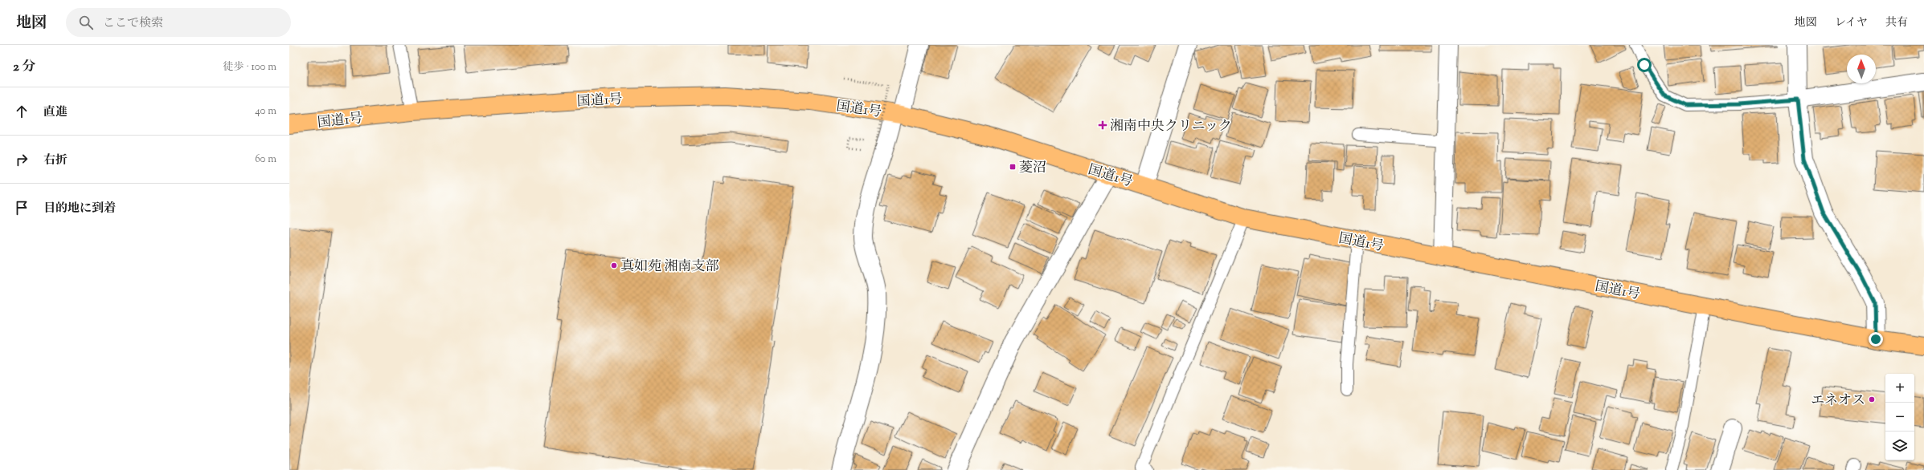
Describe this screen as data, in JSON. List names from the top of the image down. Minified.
{"streets":{"highway":["国道1号"]},"places":{"health":["湘南中央クリニック"],"transit":["菱沼"],"other":["真如苑 湘南支部","エネオス"]},"north":"top","page":{"header":"地図","search":"ここで検索","nav":["地図","レイヤ","共有"],"heading":["2 分","徒歩 · 100 m"],"list":[["直進","40 m"],["右折","60 m"],"目的地に到着"],"map_buttons":["+","−"]}}
